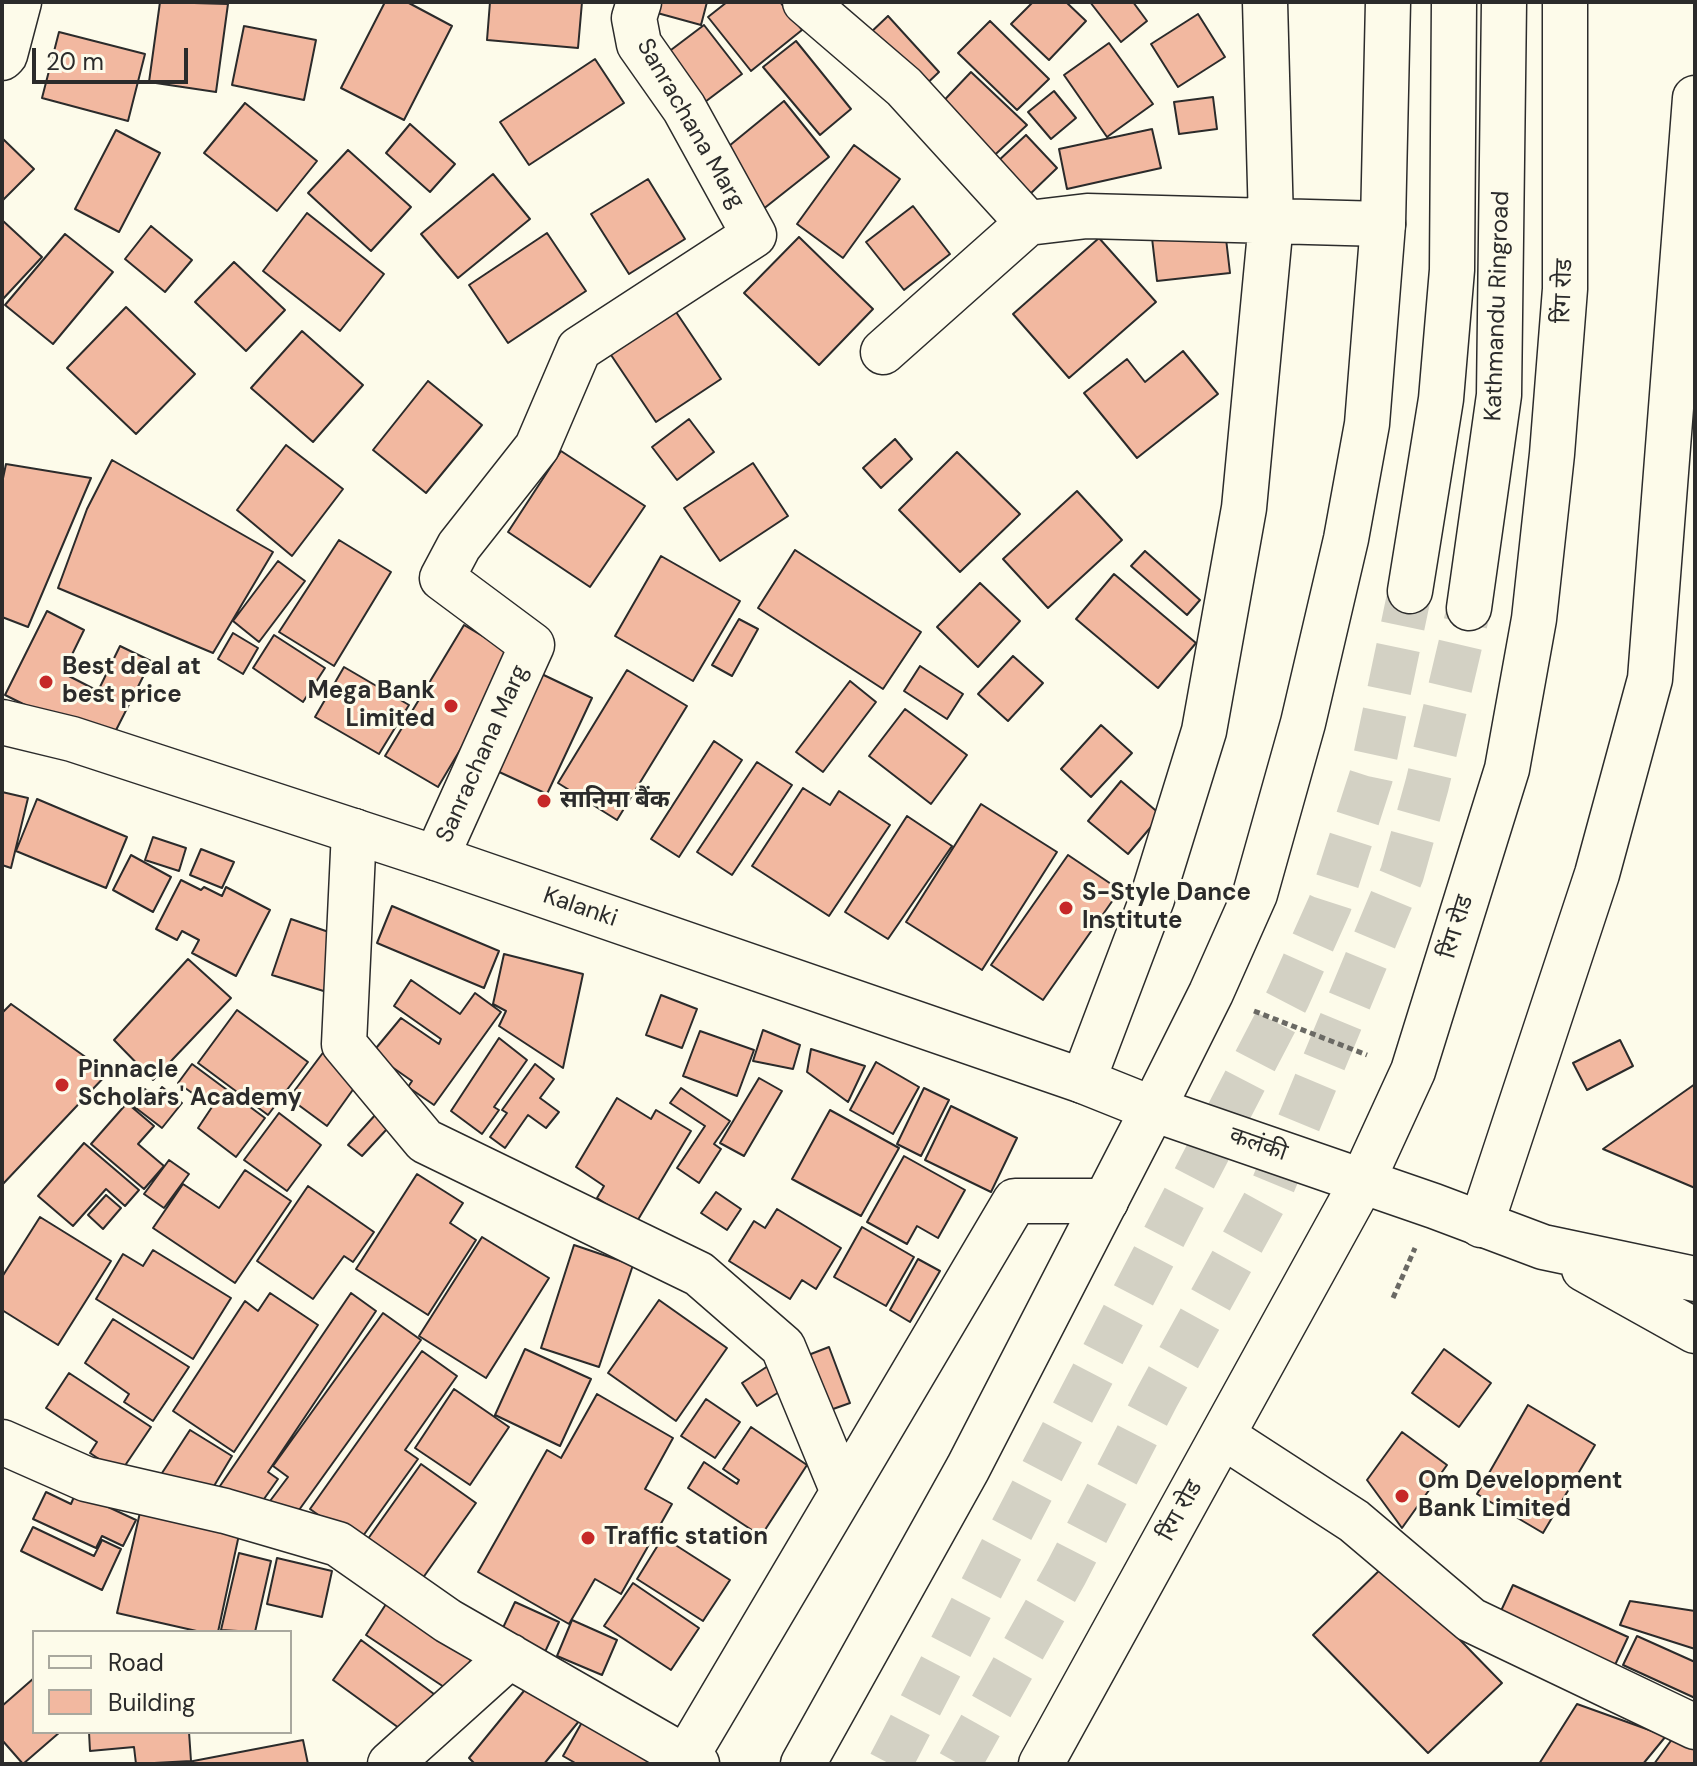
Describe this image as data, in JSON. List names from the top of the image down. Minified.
{"streets":{"main road":["Sanrachana Marg","रिंग रोड","Kathmandu Ringroad","Kalanki","कलंकी"]},"crossings":[["Sanrachana Marg","Kalanki"],["रिंग रोड","कलंकी"],["Kalanki","कलंकी"]],"places":["Best deal at best price","Mega Bank Limited","सानिमा बैंक","S-Style Dance Institute","Pinnacle Scholars' Academy","Om Development Bank Limited","Traffic station"],"legend":["Road","Building"],"scale_bar":"20 m"}
